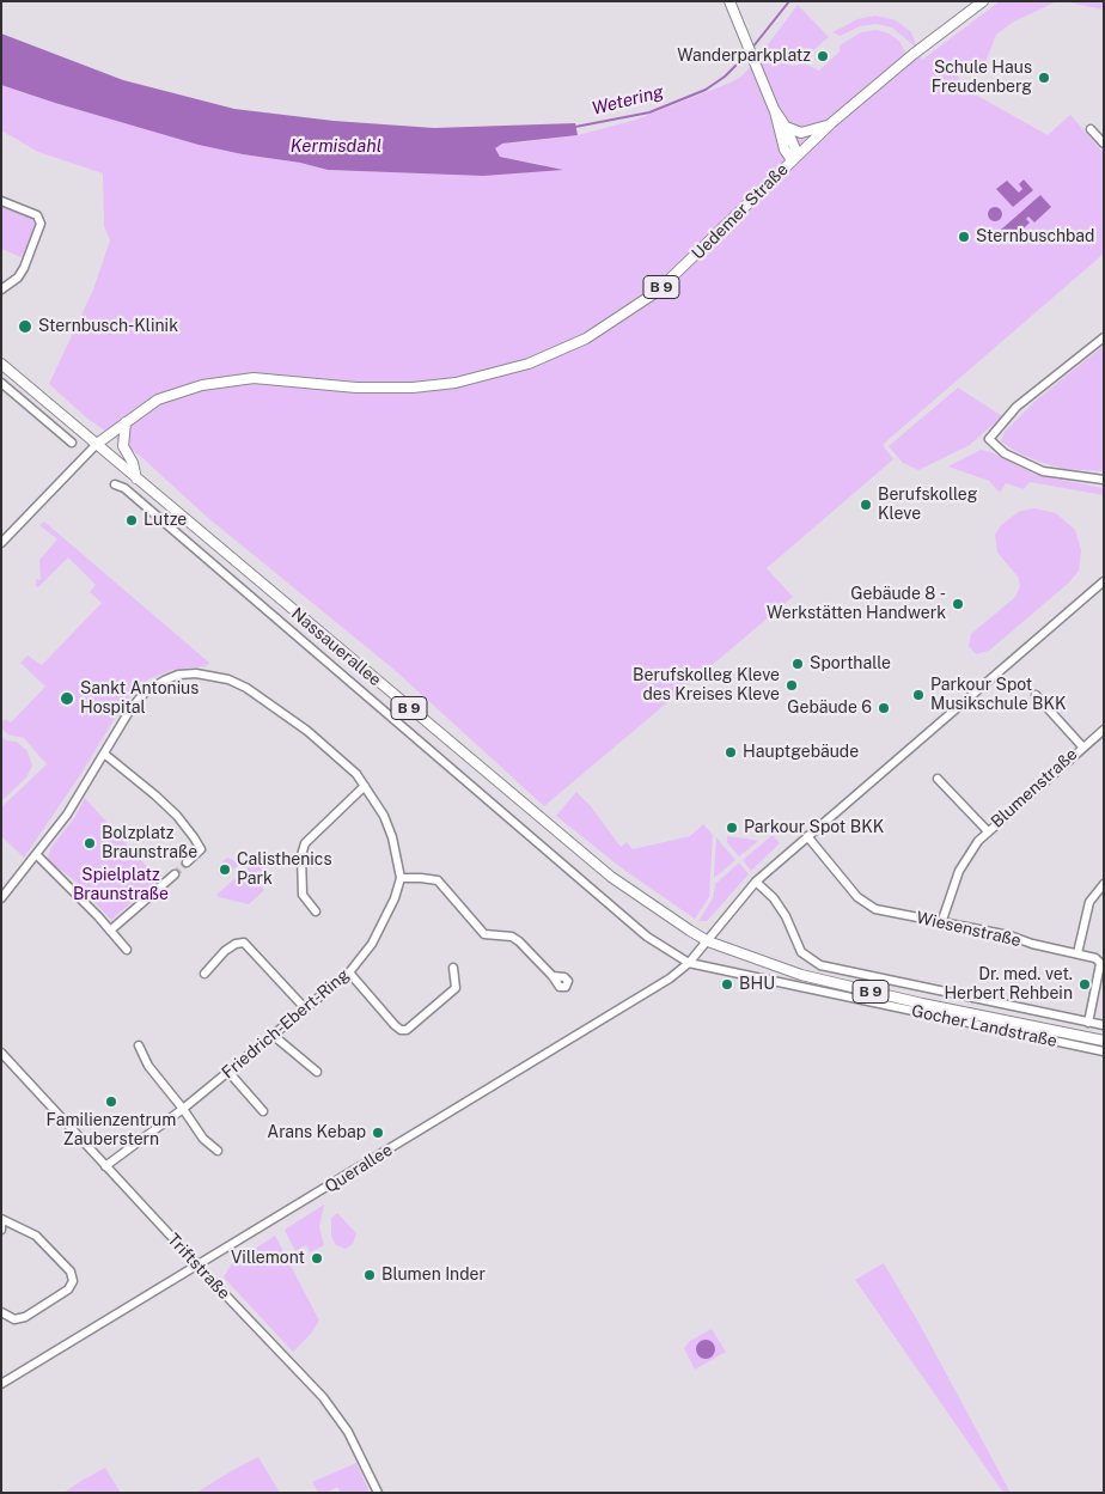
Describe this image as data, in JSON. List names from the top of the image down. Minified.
{"streets":{"main road":["Uedemer Straße","B 9","Nassauerallee","Gocher Landstraße"],"street":["Blumenstraße","Wiesenstraße","Friedrich-Ebert-Ring","Querallee","Triftstraße"]},"crossings":[["Uedemer Straße","Nassauerallee"],["Nassauerallee","Gocher Landstraße"],["Nassauerallee","Querallee"],["Blumenstraße","Wiesenstraße"],["Wiesenstraße","Gocher Landstraße"],["Wiesenstraße","Querallee"],["Friedrich-Ebert-Ring","Triftstraße"],["Gocher Landstraße","Querallee"],["Querallee","Triftstraße"]],"water":["Wetering","Kermisdahl"],"parks":["Spielplatz Braunstraße"],"places":["Wanderparkplatz","Schule Haus Freudenberg","Sternbuschbad","Sternbusch-Klinik","Berufskolleg Kleve","Lutze","Gebäude 8 - Werkstätten Handwerk","Sporthalle","Berufskolleg Kleve des Kreises Kleve","Parkour Spot Musikschule BKK","Sankt Antonius Hospital","Gebäude 6","Hauptgebäude","Parkour Spot BKK","Bolzplatz Braunstraße","Calisthenics Park","BHU","Dr. med. vet. Herbert Rehbein","Familienzentrum Zauberstern","Arans Kebap","Villemont","Blumen Inder"]}
